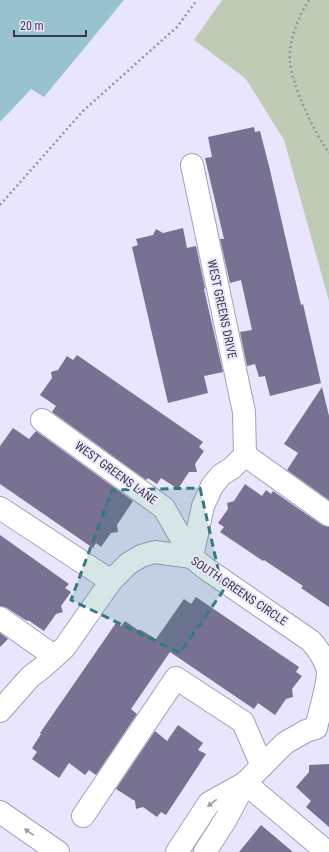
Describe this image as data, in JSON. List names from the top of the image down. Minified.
{"streets":{"street":["WEST GREENS DRIVE","WEST GREENS LANE","SOUTH GREENS CIRCLE"]},"crossings":[["WEST GREENS LANE","SOUTH GREENS CIRCLE"]],"scale_bar":"20 m"}
